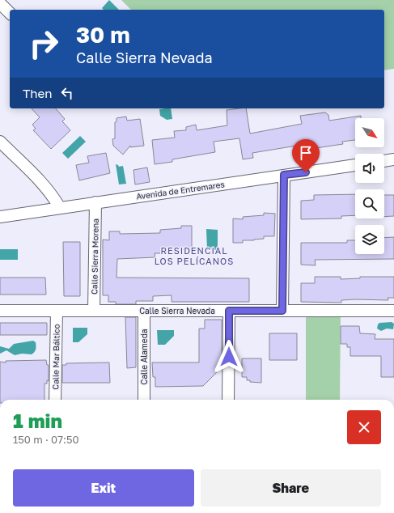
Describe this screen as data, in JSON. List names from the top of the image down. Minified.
{"streets":{"street":["Avenida de Entremares","Calle Sierra Morena","Calle Sierra Nevada","Calle Mar Báltico","Calle Alameda"]},"crossings":[["Avenida de Entremares","Calle Sierra Morena"],["Calle Sierra Morena","Calle Sierra Nevada"],["Calle Sierra Nevada","Calle Mar Báltico"],["Calle Sierra Nevada","Calle Alameda"]],"districts":["RESIDENCIAL LOS PELÍCANOS"],"north":"bottom right","page":{"turn":["30 m","Calle Sierra Nevada"],"then":"Then","heading":["1 min","150 m · 07:50"],"buttons":["Exit","Share"]}}
